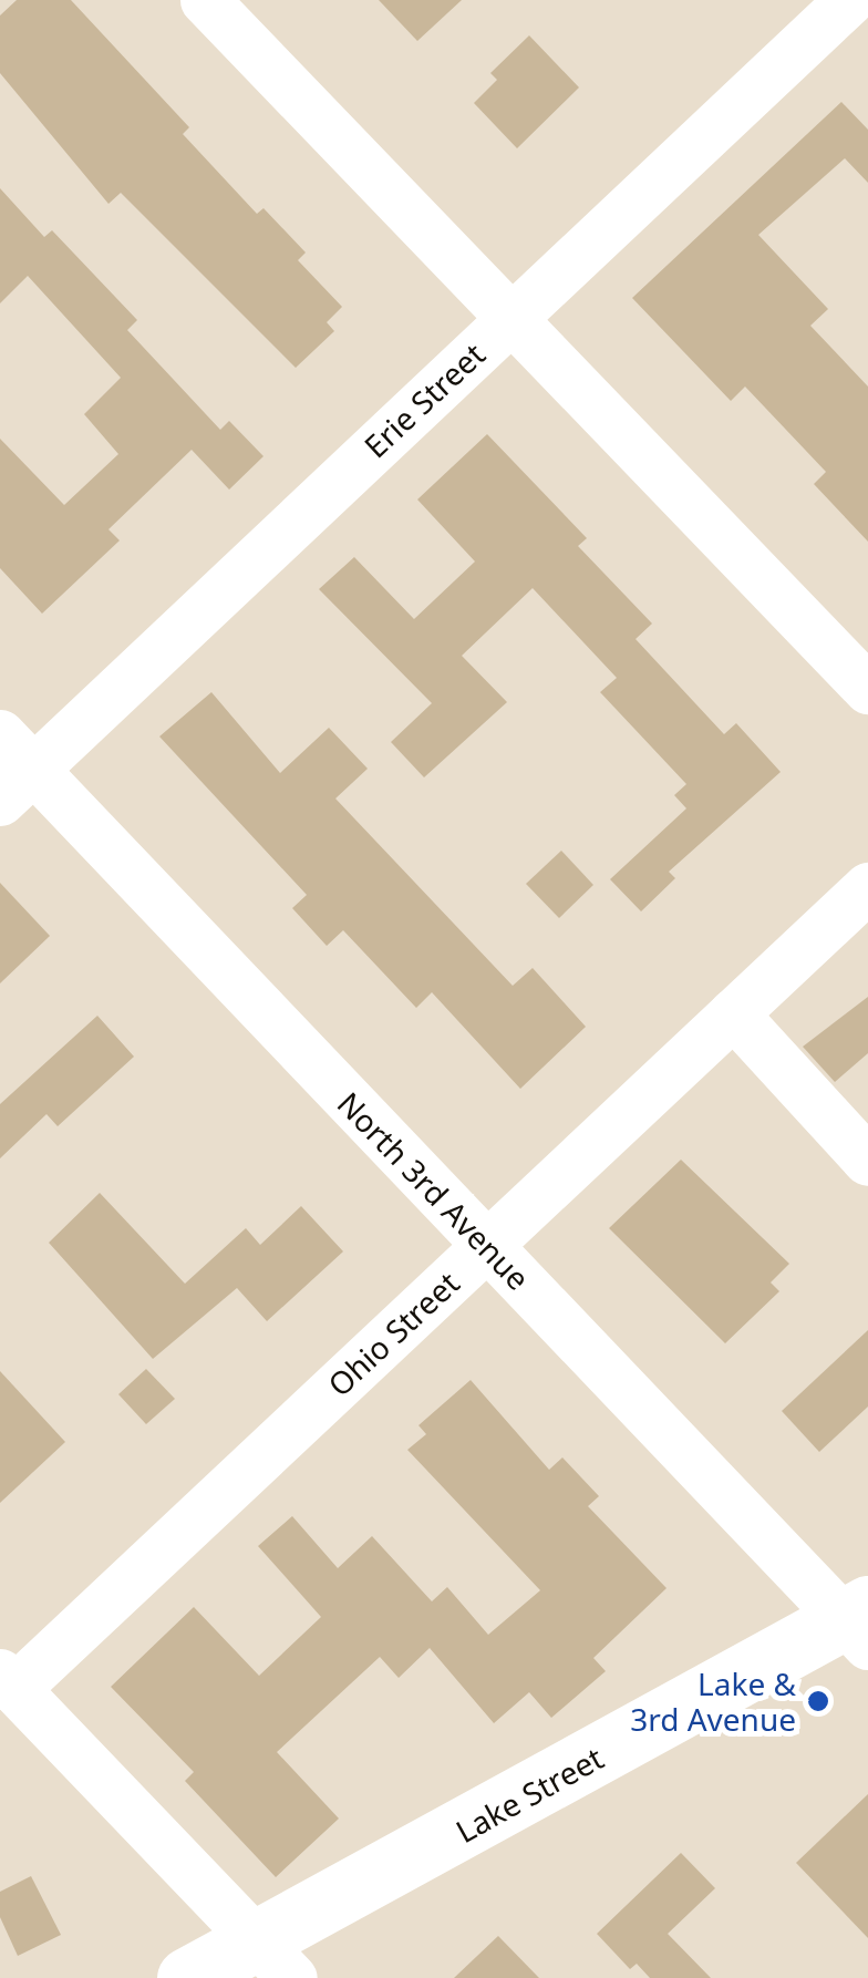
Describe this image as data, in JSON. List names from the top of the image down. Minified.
{"streets":{"main road":["Lake Street"],"street":["Erie Street","North 3rd Avenue","Ohio Street"]},"crossings":[["Erie Street","North 3rd Avenue"],["North 3rd Avenue","Ohio Street"],["North 3rd Avenue","Lake Street"]],"places":["Lake & 3rd Avenue"]}
